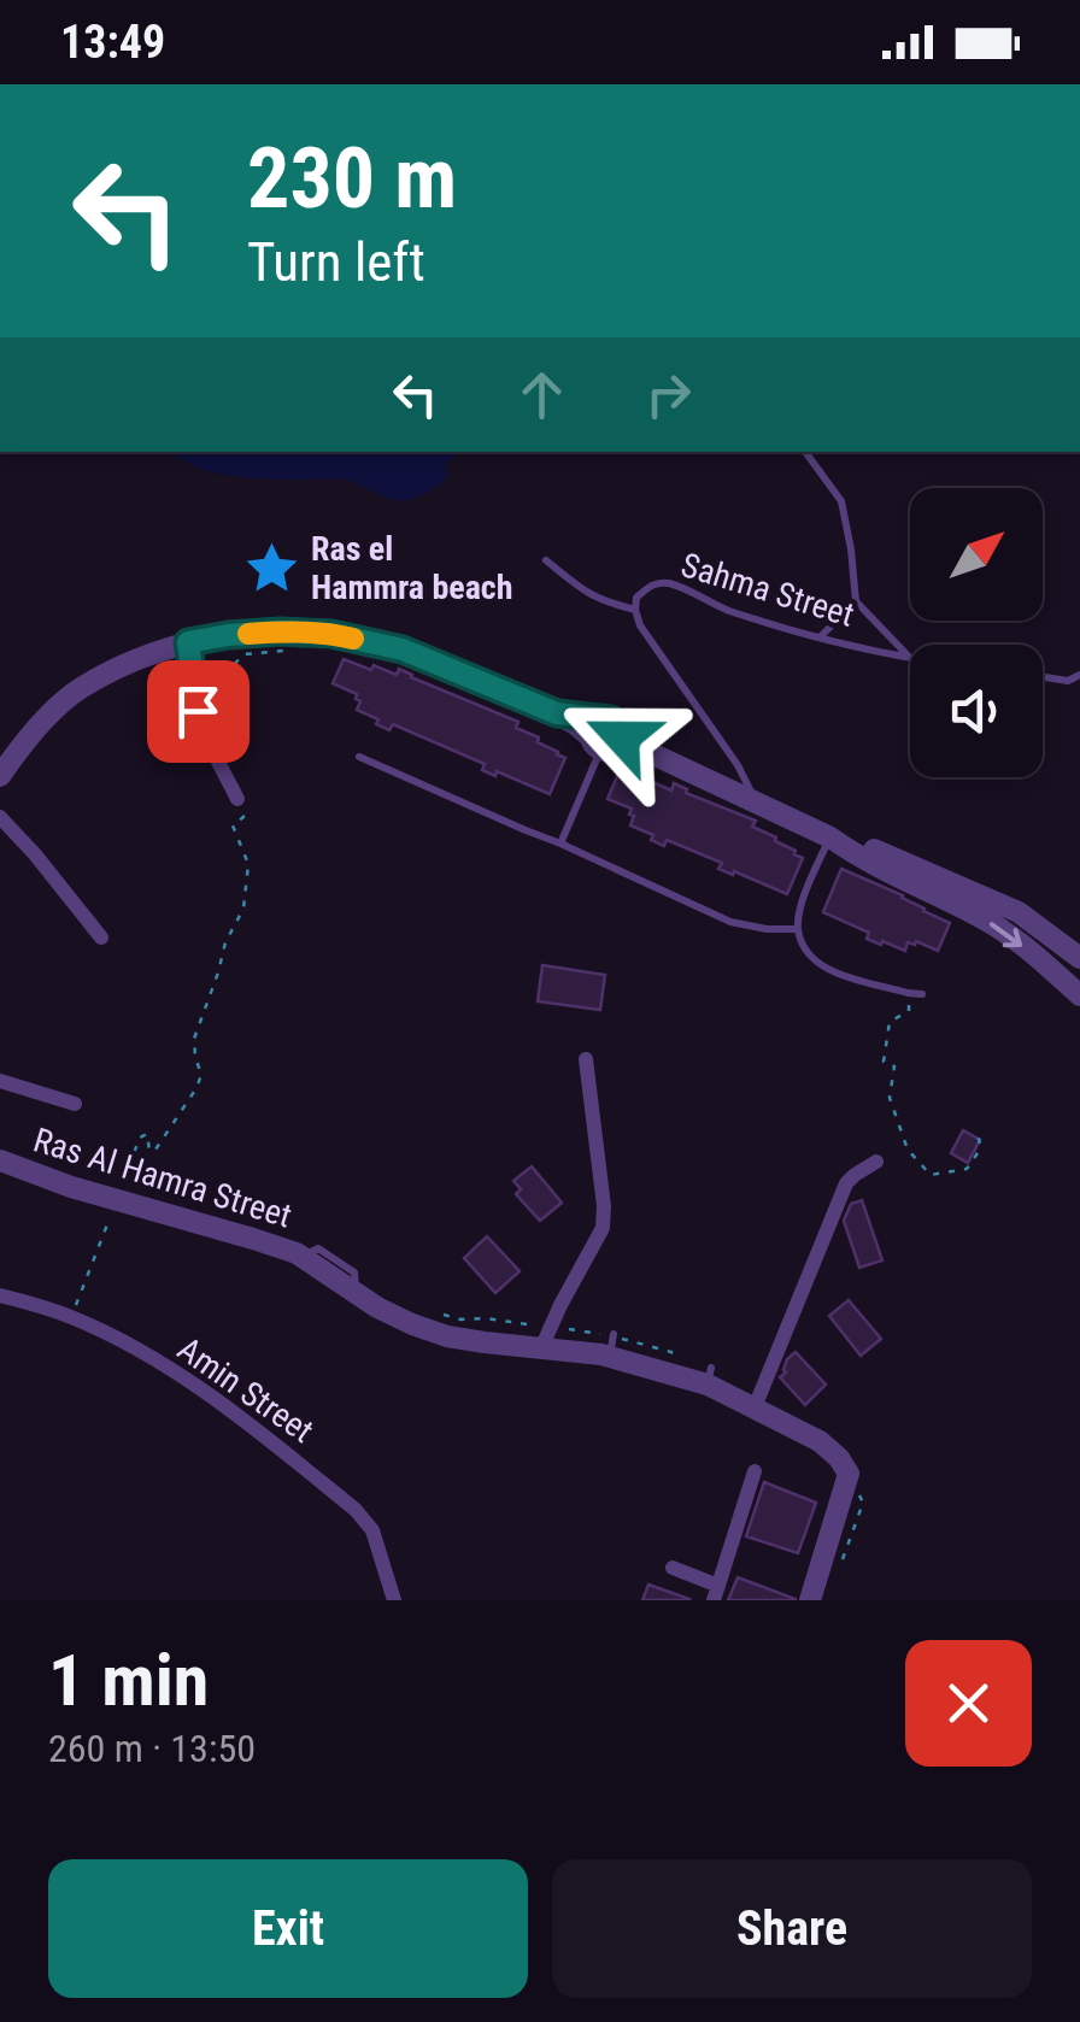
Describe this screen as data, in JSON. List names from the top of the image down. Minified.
{"streets":{"street":["Ras Al Hamra Street","Amin Street"],"lane":["Sahma Street"]},"places":{"place":["Ras el Hammra beach"]},"north":"top right","page":{"status":"13:49","turn":["230 m","Turn left"],"heading":["1 min","260 m · 13:50"],"buttons":["Exit","Share"]}}
